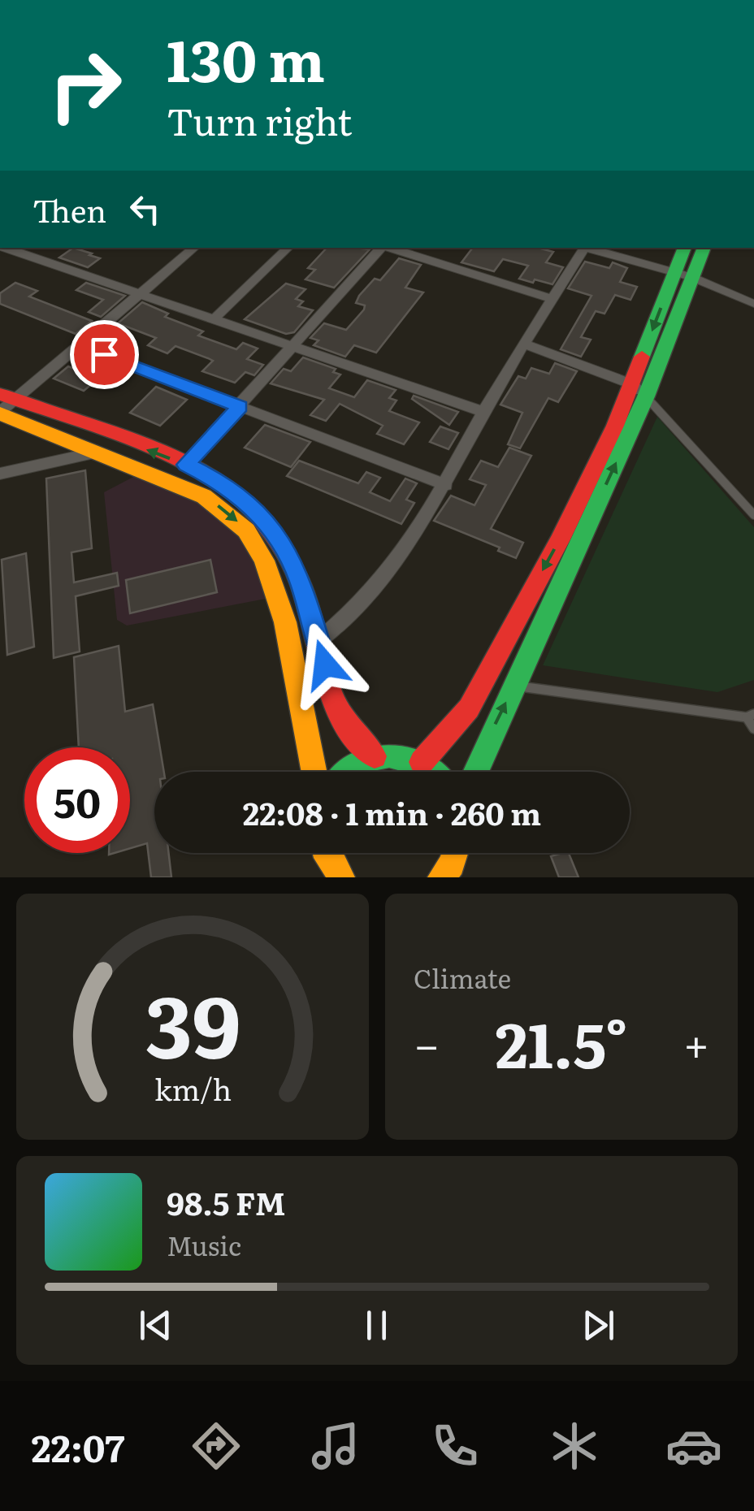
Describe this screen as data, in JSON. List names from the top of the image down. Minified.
{"page":{"turn":["130 m","Turn right"],"then":"Then","limit":"50","trip":"22:08 · 1 min · 260 m","tile":"Climate","heat":["−","21.5°","+"],"song":["98.5 FM","Music"],"tabs":"22:07","gauge":["39","km/h"]}}
